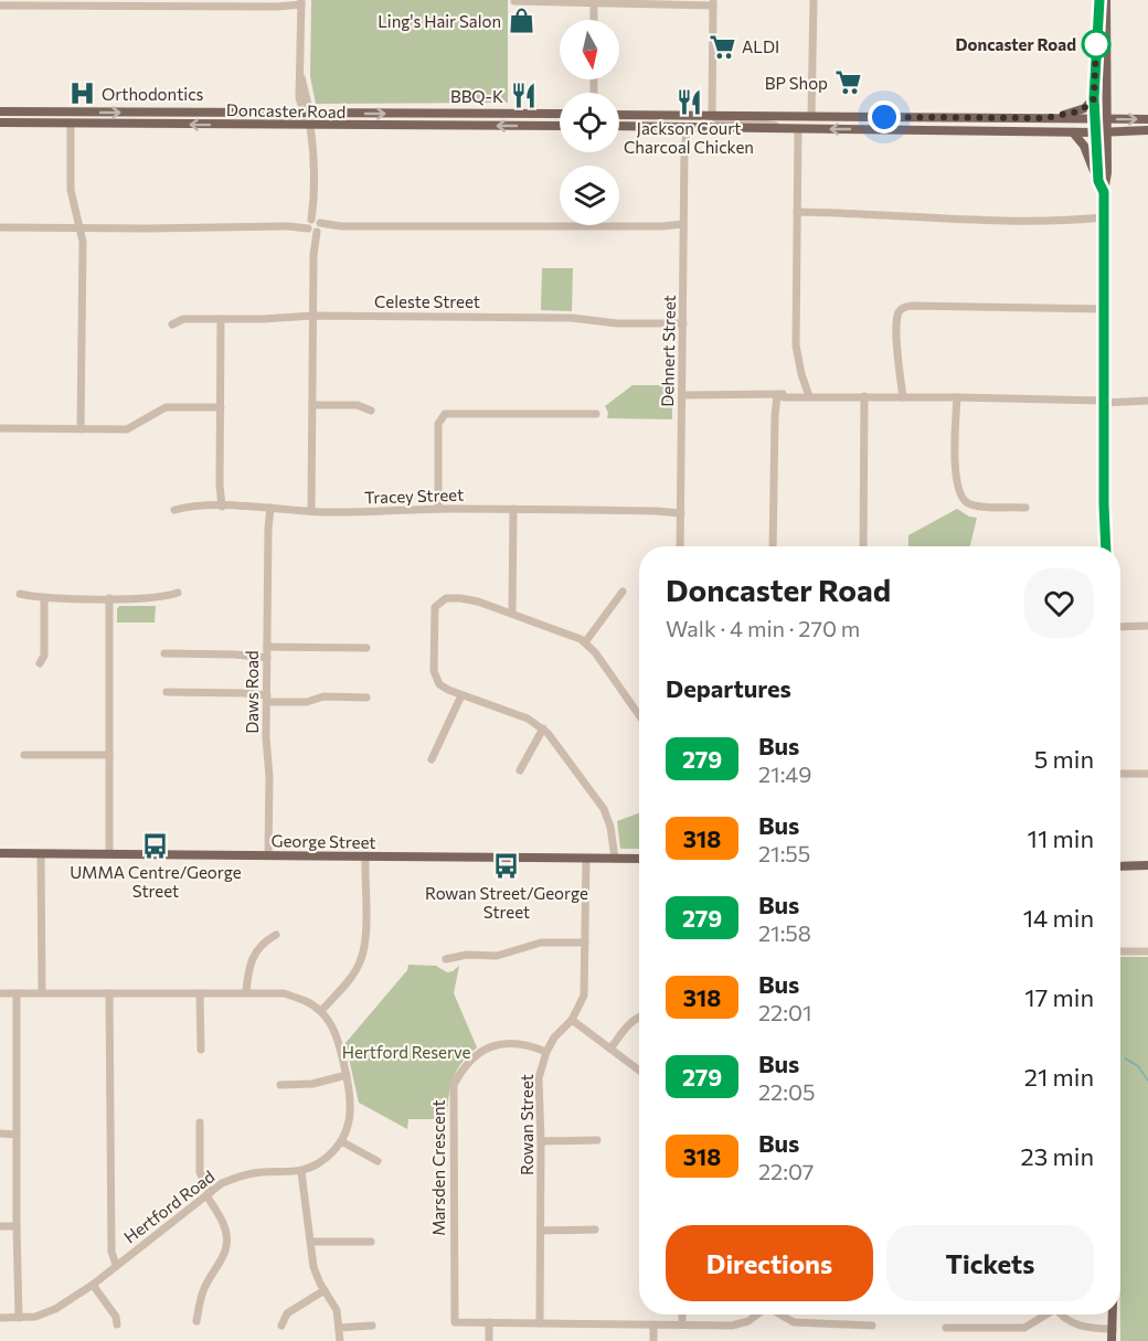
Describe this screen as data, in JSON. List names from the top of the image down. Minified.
{"streets":{"main road":["Doncaster Road","George Street"],"street":["Celeste Street","Dehnert Street","Tracey Street","Daws Road","Rowan Street","Marsden Crescent","Hertford Road"]},"crossings":[["Celeste Street","Dehnert Street"],["Dehnert Street","Tracey Street"],["Tracey Street","Daws Road"],["Daws Road","George Street"],["George Street","Rowan Street"],["Rowan Street","Marsden Crescent"]],"parks":["Hertford Reserve"],"places":{"shop":["Ling's Hair Salon"],"other":["Doncaster Road"],"supermarket":["ALDI","BP Shop"],"hospital":["Orthodontics"],"restaurant":["BBQ-K","Jackson Court Charcoal Chicken"],"bus stop":["UMMA Centre/George Street","Rowan Street/George Street"]},"lines":["bus line 279"],"north":"bottom","page":{"heading":[["Doncaster Road","Walk · 4 min · 270 m"],"Departures"],"list":[{"mark":"279","name":"Bus","note":"21:49","value":"5 min"},{"mark":"318","name":"Bus","note":"21:55","value":"11 min"},{"mark":"279","name":"Bus","note":"21:58","value":"14 min"},{"mark":"318","name":"Bus","note":"22:01","value":"17 min"},{"mark":"279","name":"Bus","note":"22:05","value":"21 min"},{"mark":"318","name":"Bus","note":"22:07","value":"23 min"}],"buttons":["Directions","Tickets"]}}
